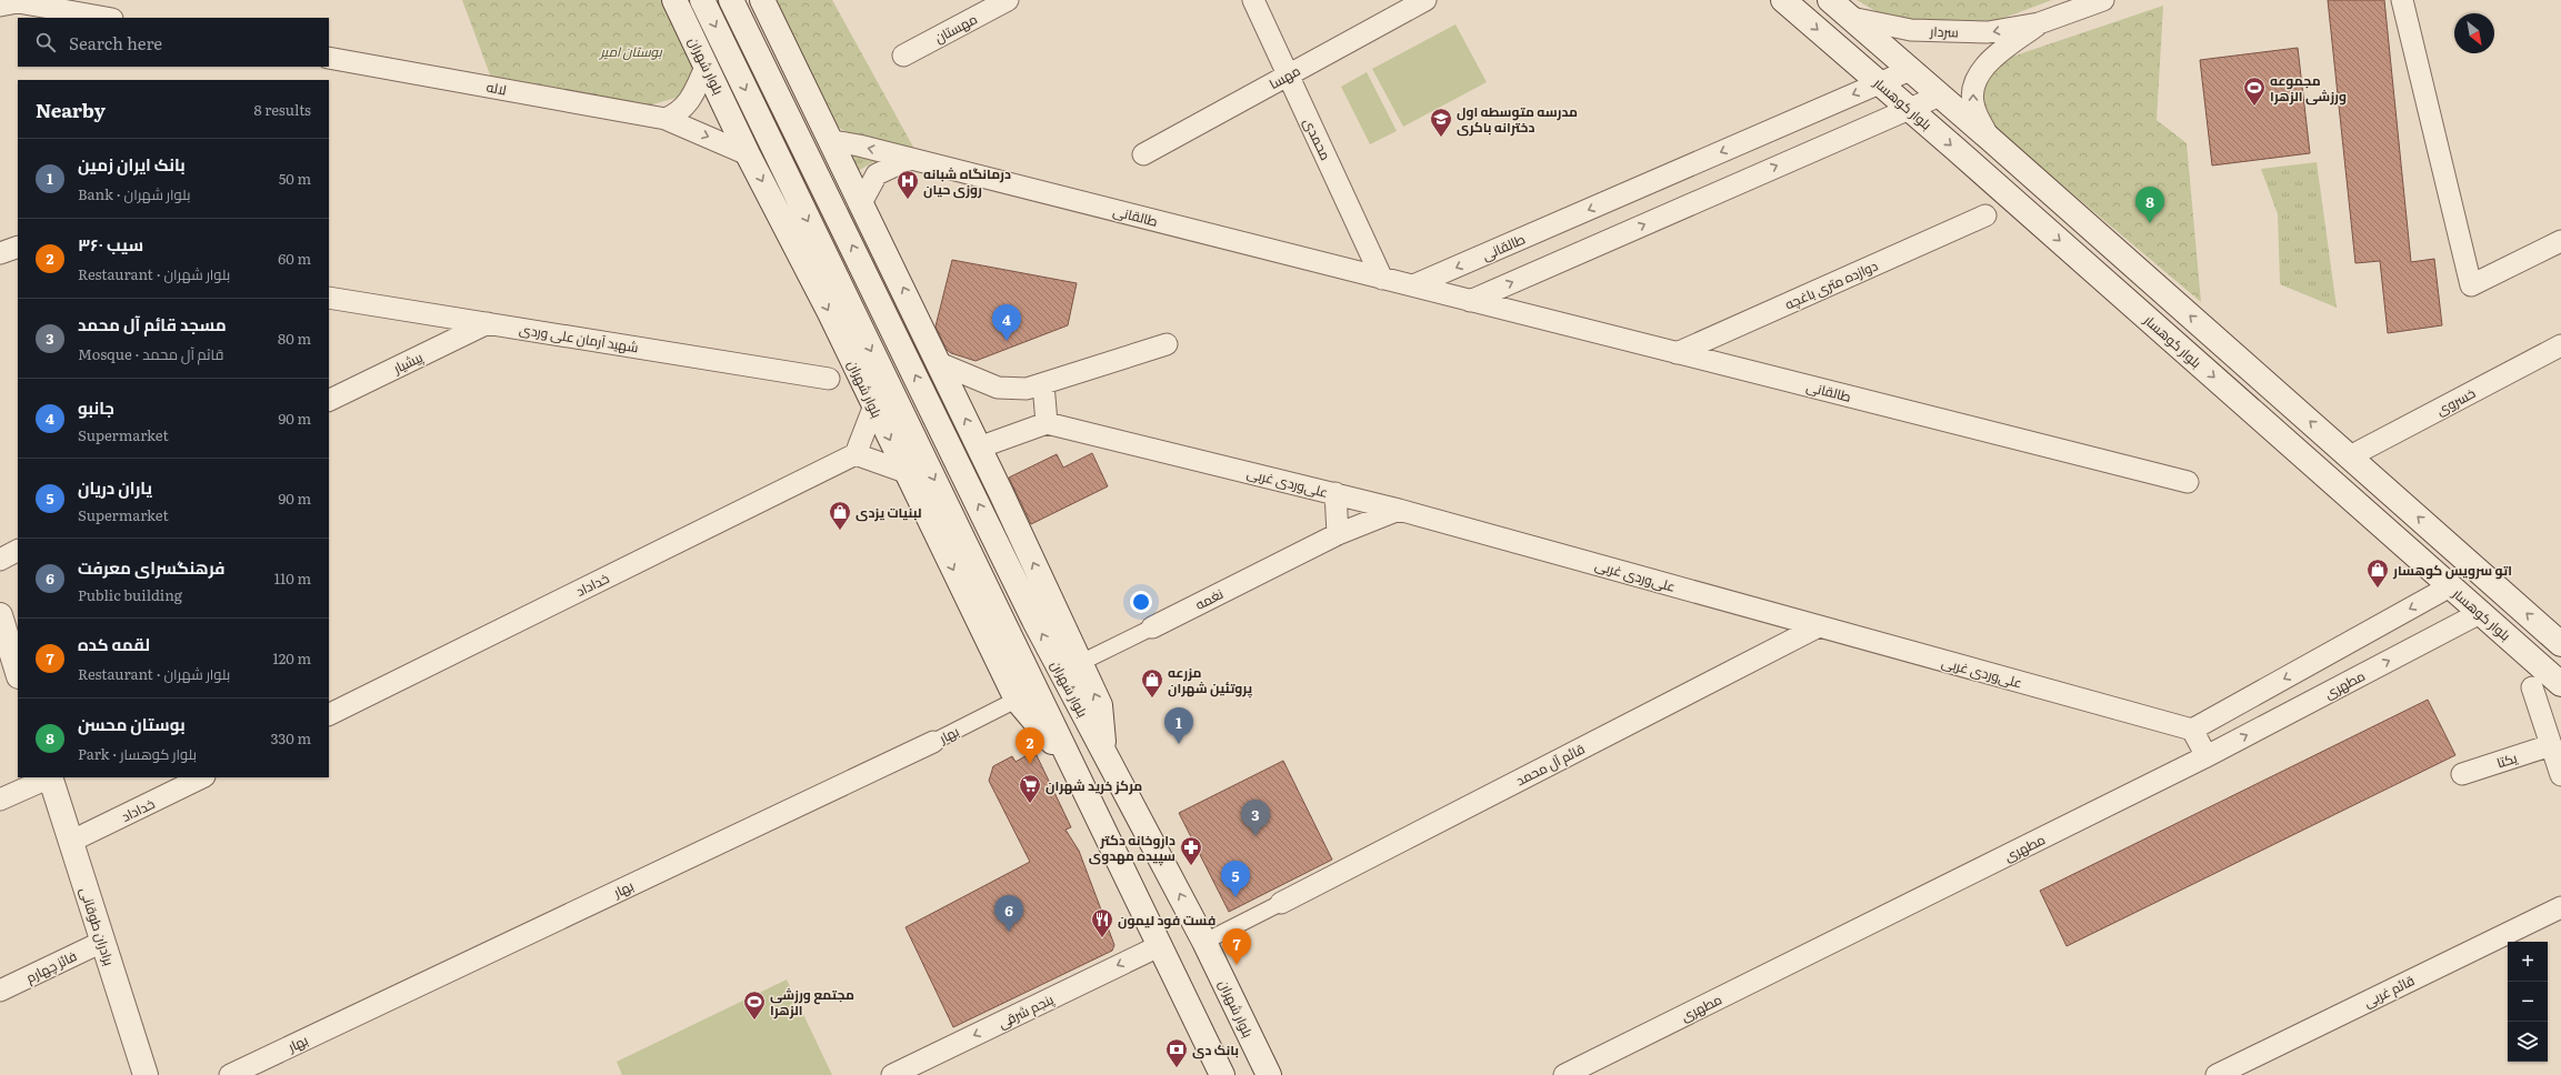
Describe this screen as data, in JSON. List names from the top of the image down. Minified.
{"streets":{"main road":["بلوار شهران","بلوار کوهسار","برادران طوقانی"],"street":["مهستان","سردار","مهسا","لاله","محمدی","طالقانی","دوازده متری باغچه","شهید آرمان علی وردی","پیشیار","خسروی","علی‌وردی غربی","خداداد","نغمه","مطهری","بهار","یکتا","قائم آل محمد","فائز چهارم","قائم غربی","پنجم شرقی"]},"crossings":[["بلوار شهران","لاله"],["بلوار شهران","طالقانی"],["بلوار شهران","نغمه"],["بلوار شهران","بهار"],["بلوار شهران","پنجم شرقی"],["مهسا","محمدی"],["بلوار کوهسار","طالقانی"],["بلوار کوهسار","مطهری"],["محمدی","طالقانی"],["طالقانی","دوازده متری باغچه"],["شهید آرمان علی وردی","پیشیار"],["علی‌وردی غربی","نغمه"],["علی‌وردی غربی","قائم آل محمد"],["خداداد","برادران طوقانی"],["برادران طوقانی","فائز چهارم"]],"one_way":["پنجم شرقی"],"parks":["بوستان امیر"],"places":{"sports":["مجموعه ورزشی الزهرا","مجتمع ورزشی الزهرا"],"school or university":["مدرسه متوسطه اول دخترانه باکری"],"hospital":["درمانگاه شبانه روزی حیان"],"shop":["لبنیات یزدی","اتو سرویس کوهسار","مزرعه پروتئین شهران"],"supermarket":["مرکز خرید شهران"],"pharmacy":["داروخانه دکتر سپیده مهدوی"],"restaurant":["فست فود لیمون"],"bank":["بانک دی"]},"north":"bottom right","page":{"search":"Search here","heading":["Nearby","8 results"],"list":[{"mark":"1","name":"بانک ایران زمین","note":"Bank · بلوار شهران","value":"50 m"},{"mark":"2","name":"سیب ۳۶۰","note":"Restaurant · بلوار شهران","value":"60 m"},{"mark":"3","name":"مسجد قائم آل محمد","note":"Mosque · قائم آل محمد","value":"80 m"},{"mark":"4","name":"جانبو","note":"Supermarket","value":"90 m"},{"mark":"5","name":"یاران دریان","note":"Supermarket","value":"90 m"},{"mark":"6","name":"فرهنگسرای معرفت","note":"Public building","value":"110 m"},{"mark":"7","name":"لقمه کده","note":"Restaurant · بلوار شهران","value":"120 m"},{"mark":"8","name":"بوستان محسن","note":"Park · بلوار کوهسار","value":"330 m"}],"pins":["8","4","1","2","3","5","6","7"],"map_buttons":["+","−"]}}
